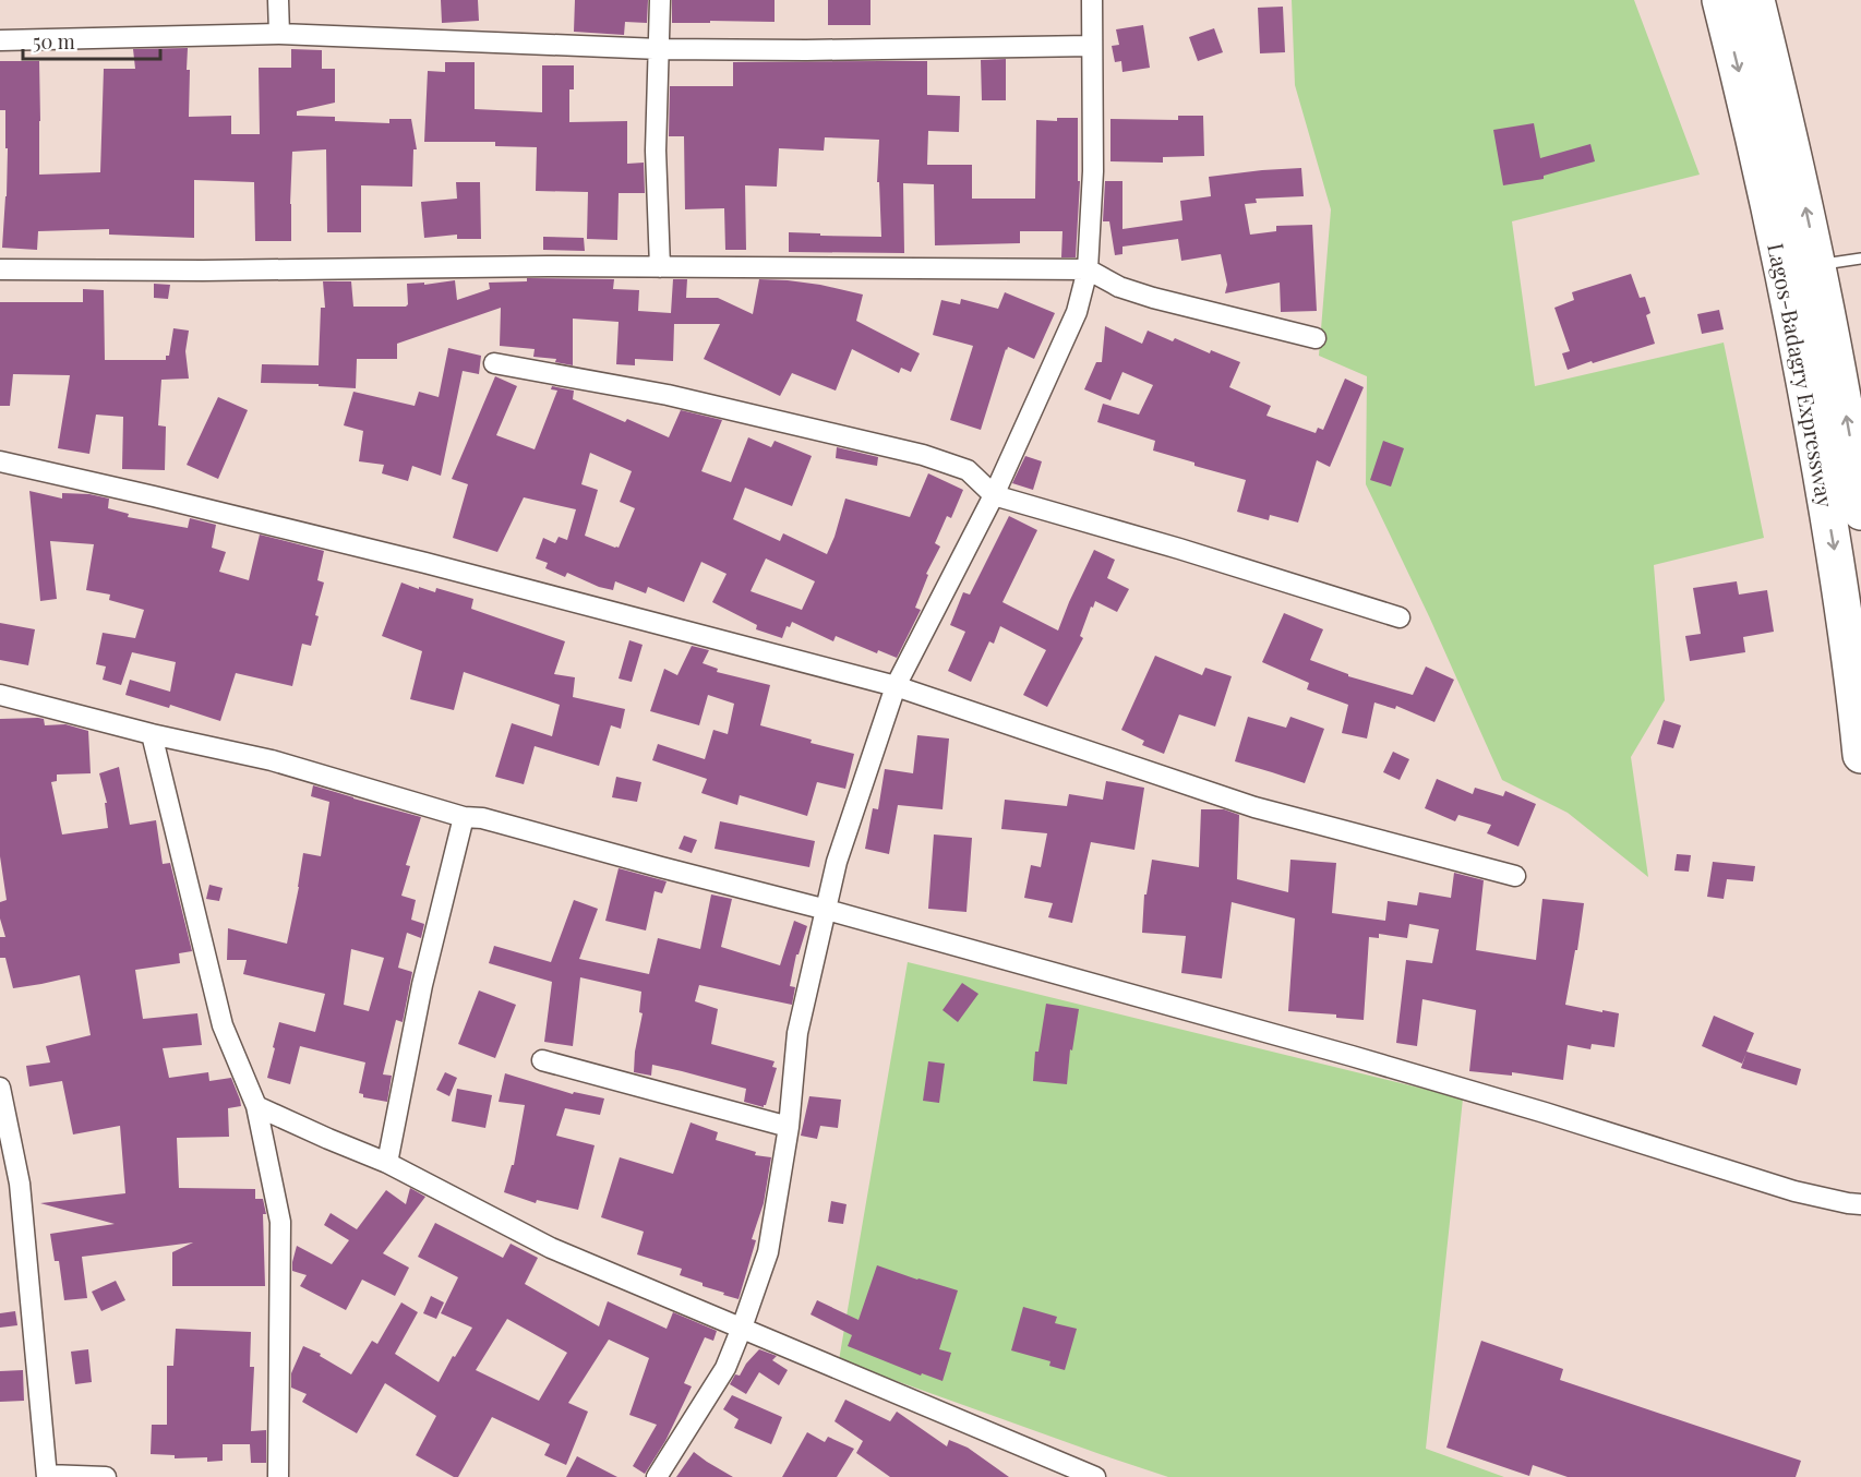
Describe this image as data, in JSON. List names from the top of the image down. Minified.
{"streets":{"highway":["Lagos-Badagry Expressway"]},"scale_bar":"50 m"}
